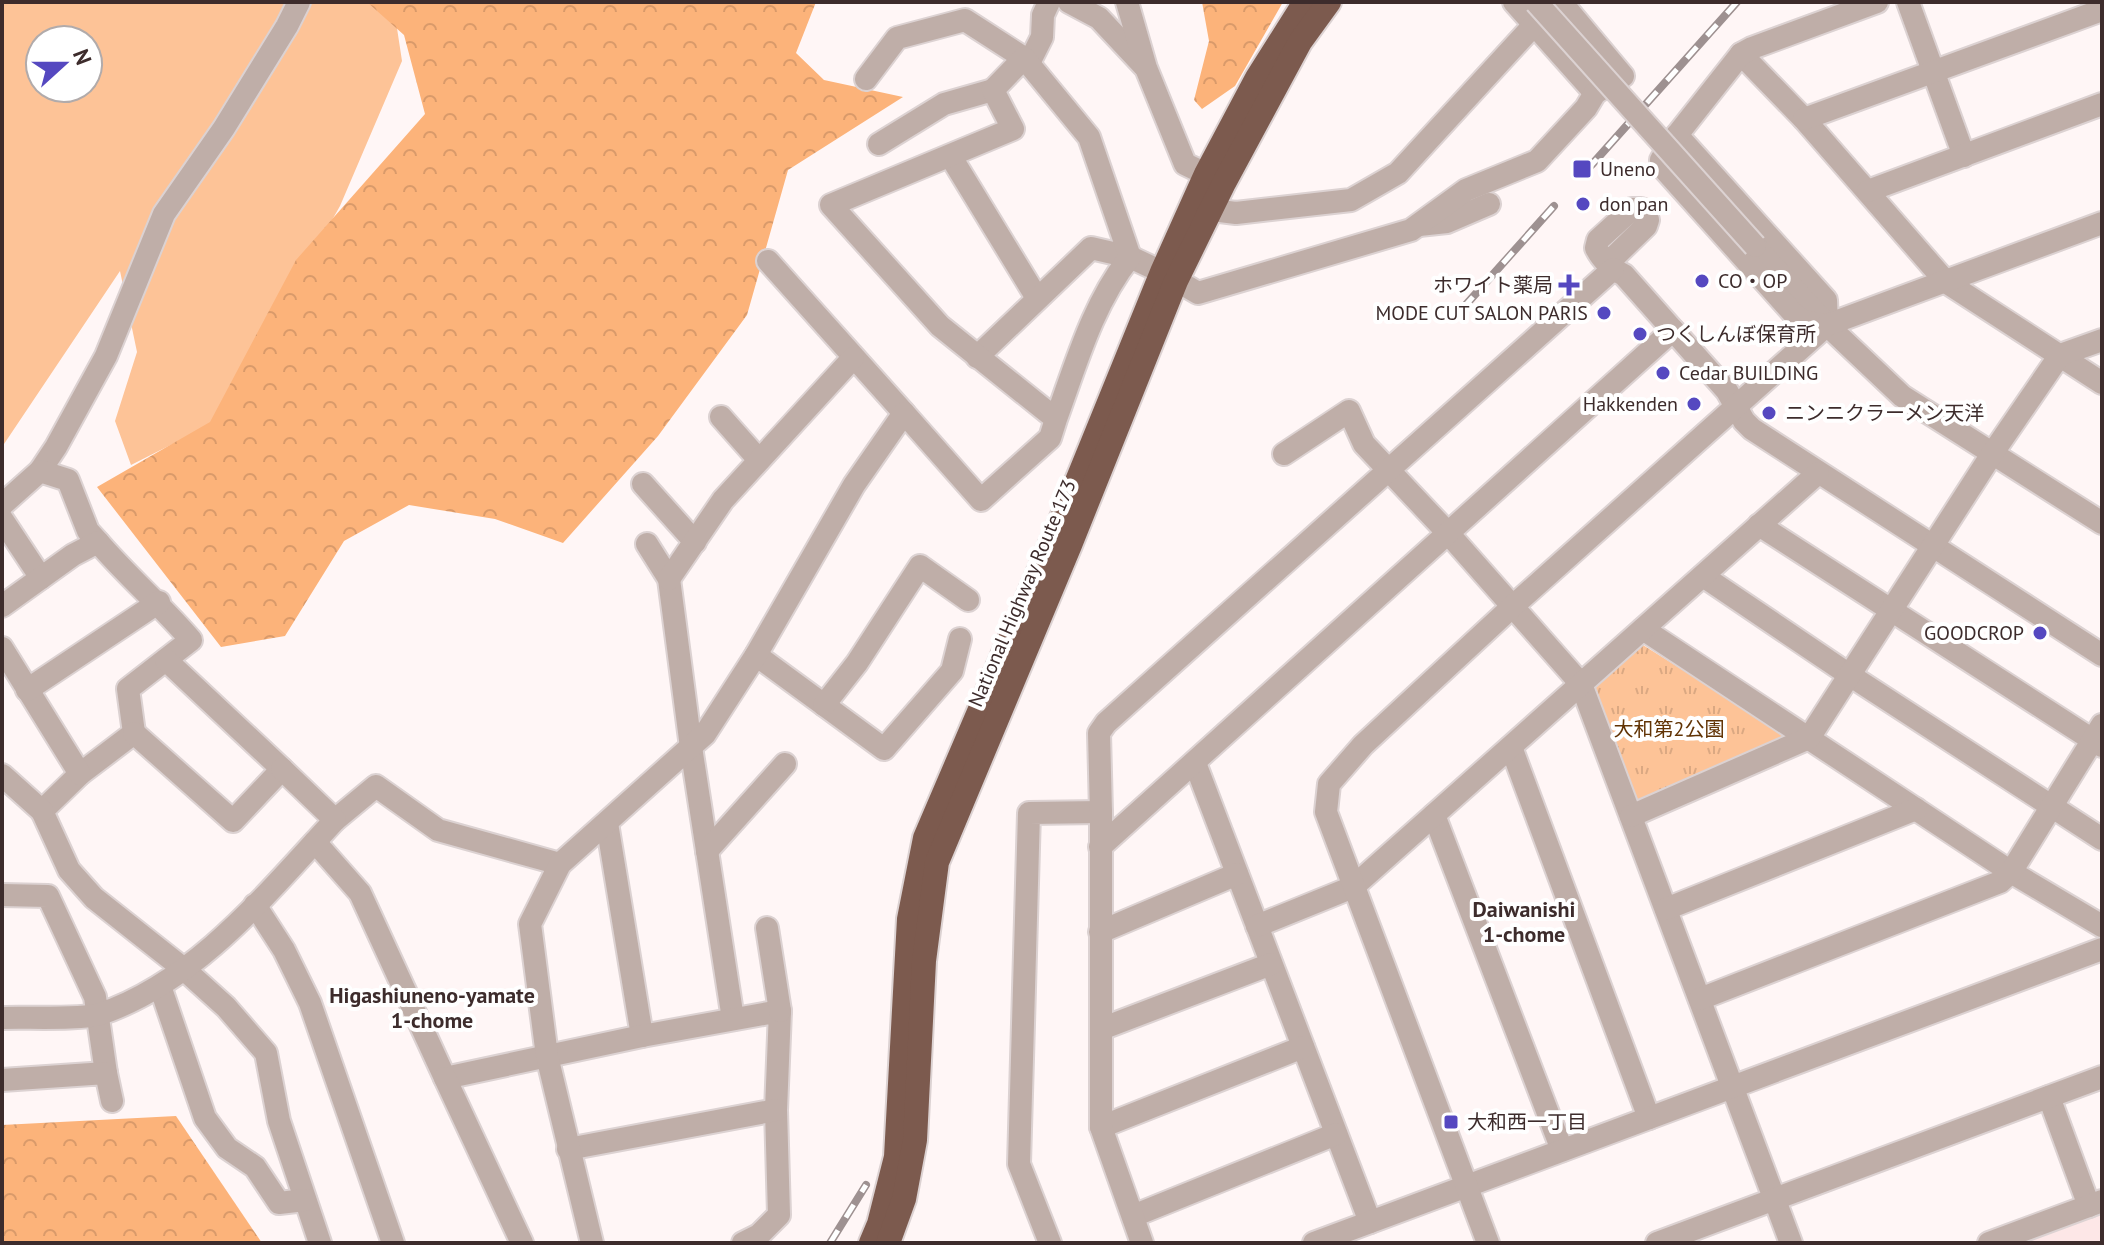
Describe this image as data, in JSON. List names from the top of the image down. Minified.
{"streets":{"highway":["National Highway Route 173"]},"districts":["Daiwanishi 1-chome","Higashiuneno-yamate 1-chome"],"parks":["大和第2公園"],"places":{"transit":["Uneno","大和西一丁目"],"other":["don pan","CO・OP","MODE CUT SALON PARIS","つくしんぼ保育所","Cedar BUILDING","Hakkenden","ニンニクラーメン天洋","GOODCROP"],"health":["ホワイト薬局"]},"north":"right"}
